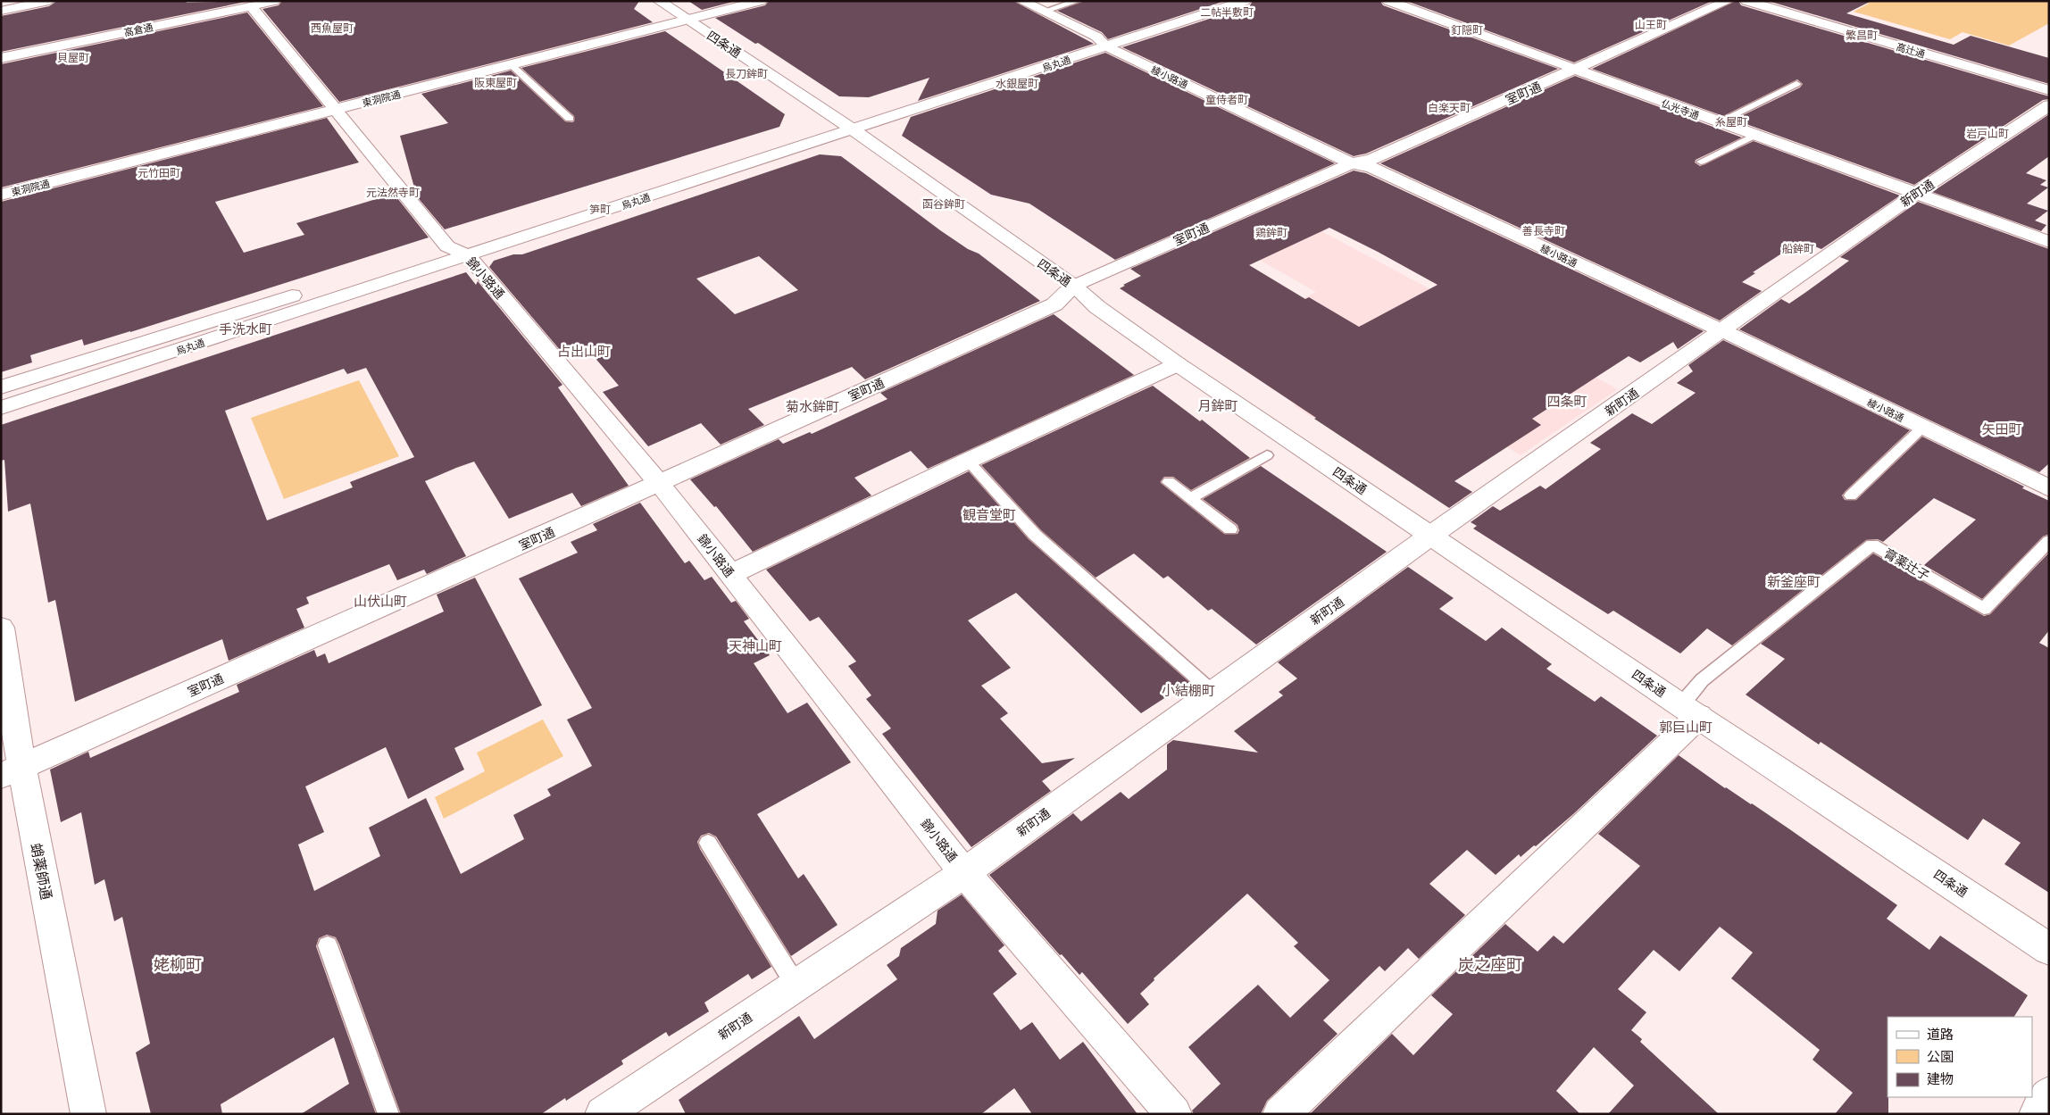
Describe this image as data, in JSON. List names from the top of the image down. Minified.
{"streets":{"main road":["高倉通","四条通","高辻通","烏丸通","綾小路通","室町通","東洞院通","仏光寺通","新町通","錦小路通","蛸薬師通"],"lane":["膏薬辻子"]},"crossings":[["高倉通","錦小路通"],["四条通","烏丸通"],["四条通","室町通"],["四条通","東洞院通"],["四条通","新町通"],["四条通","膏薬辻子"],["烏丸通","綾小路通"],["烏丸通","錦小路通"],["綾小路通","室町通"],["綾小路通","新町通"],["室町通","仏光寺通"],["室町通","錦小路通"],["室町通","蛸薬師通"],["東洞院通","錦小路通"],["仏光寺通","新町通"],["新町通","錦小路通"]],"districts":["二帖半敷町","山王町","西魚屋町","釘隠町","繁昌町","貝屋町","長刀鉾町","阪東屋町","水銀屋町","童侍者町","白楽天町","糸屋町","岩戸山町","元竹田町","元法然寺町","函谷鉾町","笋町","善長寺町","鶏鉾町","船鉾町","手洗水町","占出山町","四条町","月鉾町","菊水鉾町","矢田町","観音堂町","新釜座町","山伏山町","天神山町","小結棚町","郭巨山町","姥柳町","炭之座町"],"legend":["道路","公園","建物"]}
